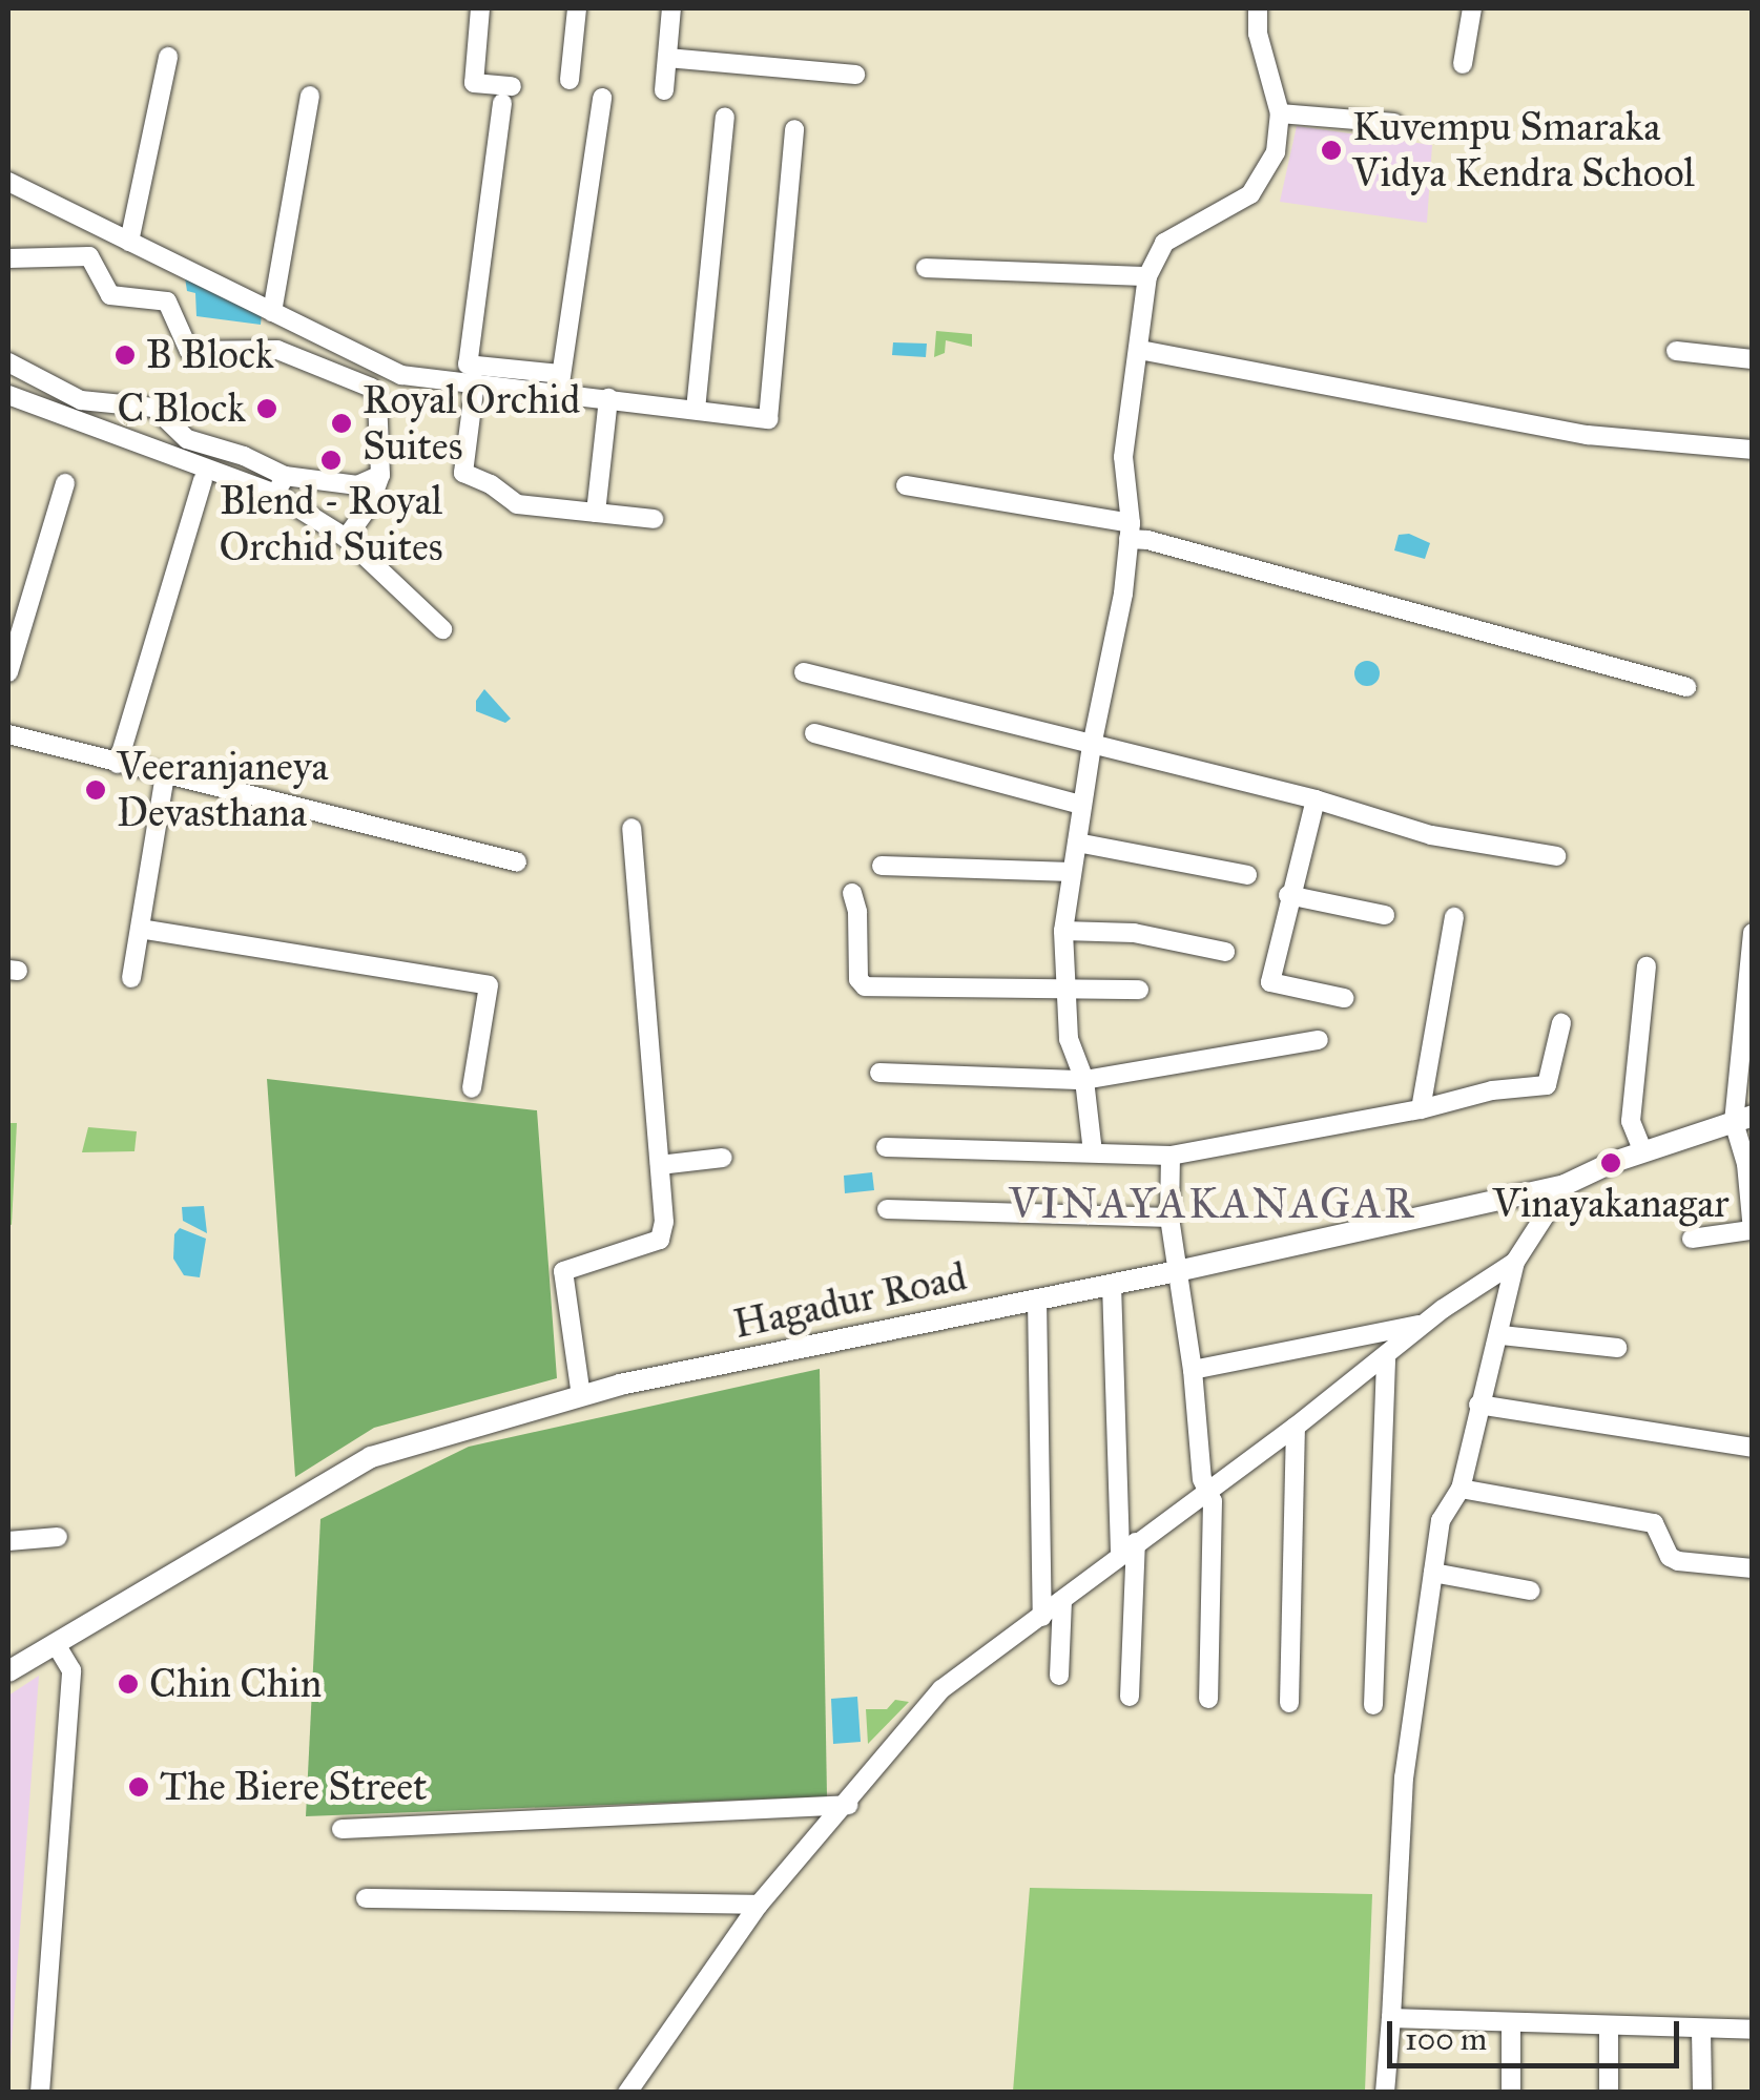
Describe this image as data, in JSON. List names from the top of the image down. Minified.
{"streets":{"street":["Hagadur Road"]},"districts":["VINAYAKANAGAR"],"places":["Kuvempu Smaraka Vidya Kendra School","B Block","C Block","Royal Orchid Suites","Blend - Royal Orchid Suites","Veeranjaneya Devasthana","Vinayakanagar","Chin Chin","The Biere Street"],"scale_bar":"100 m"}
